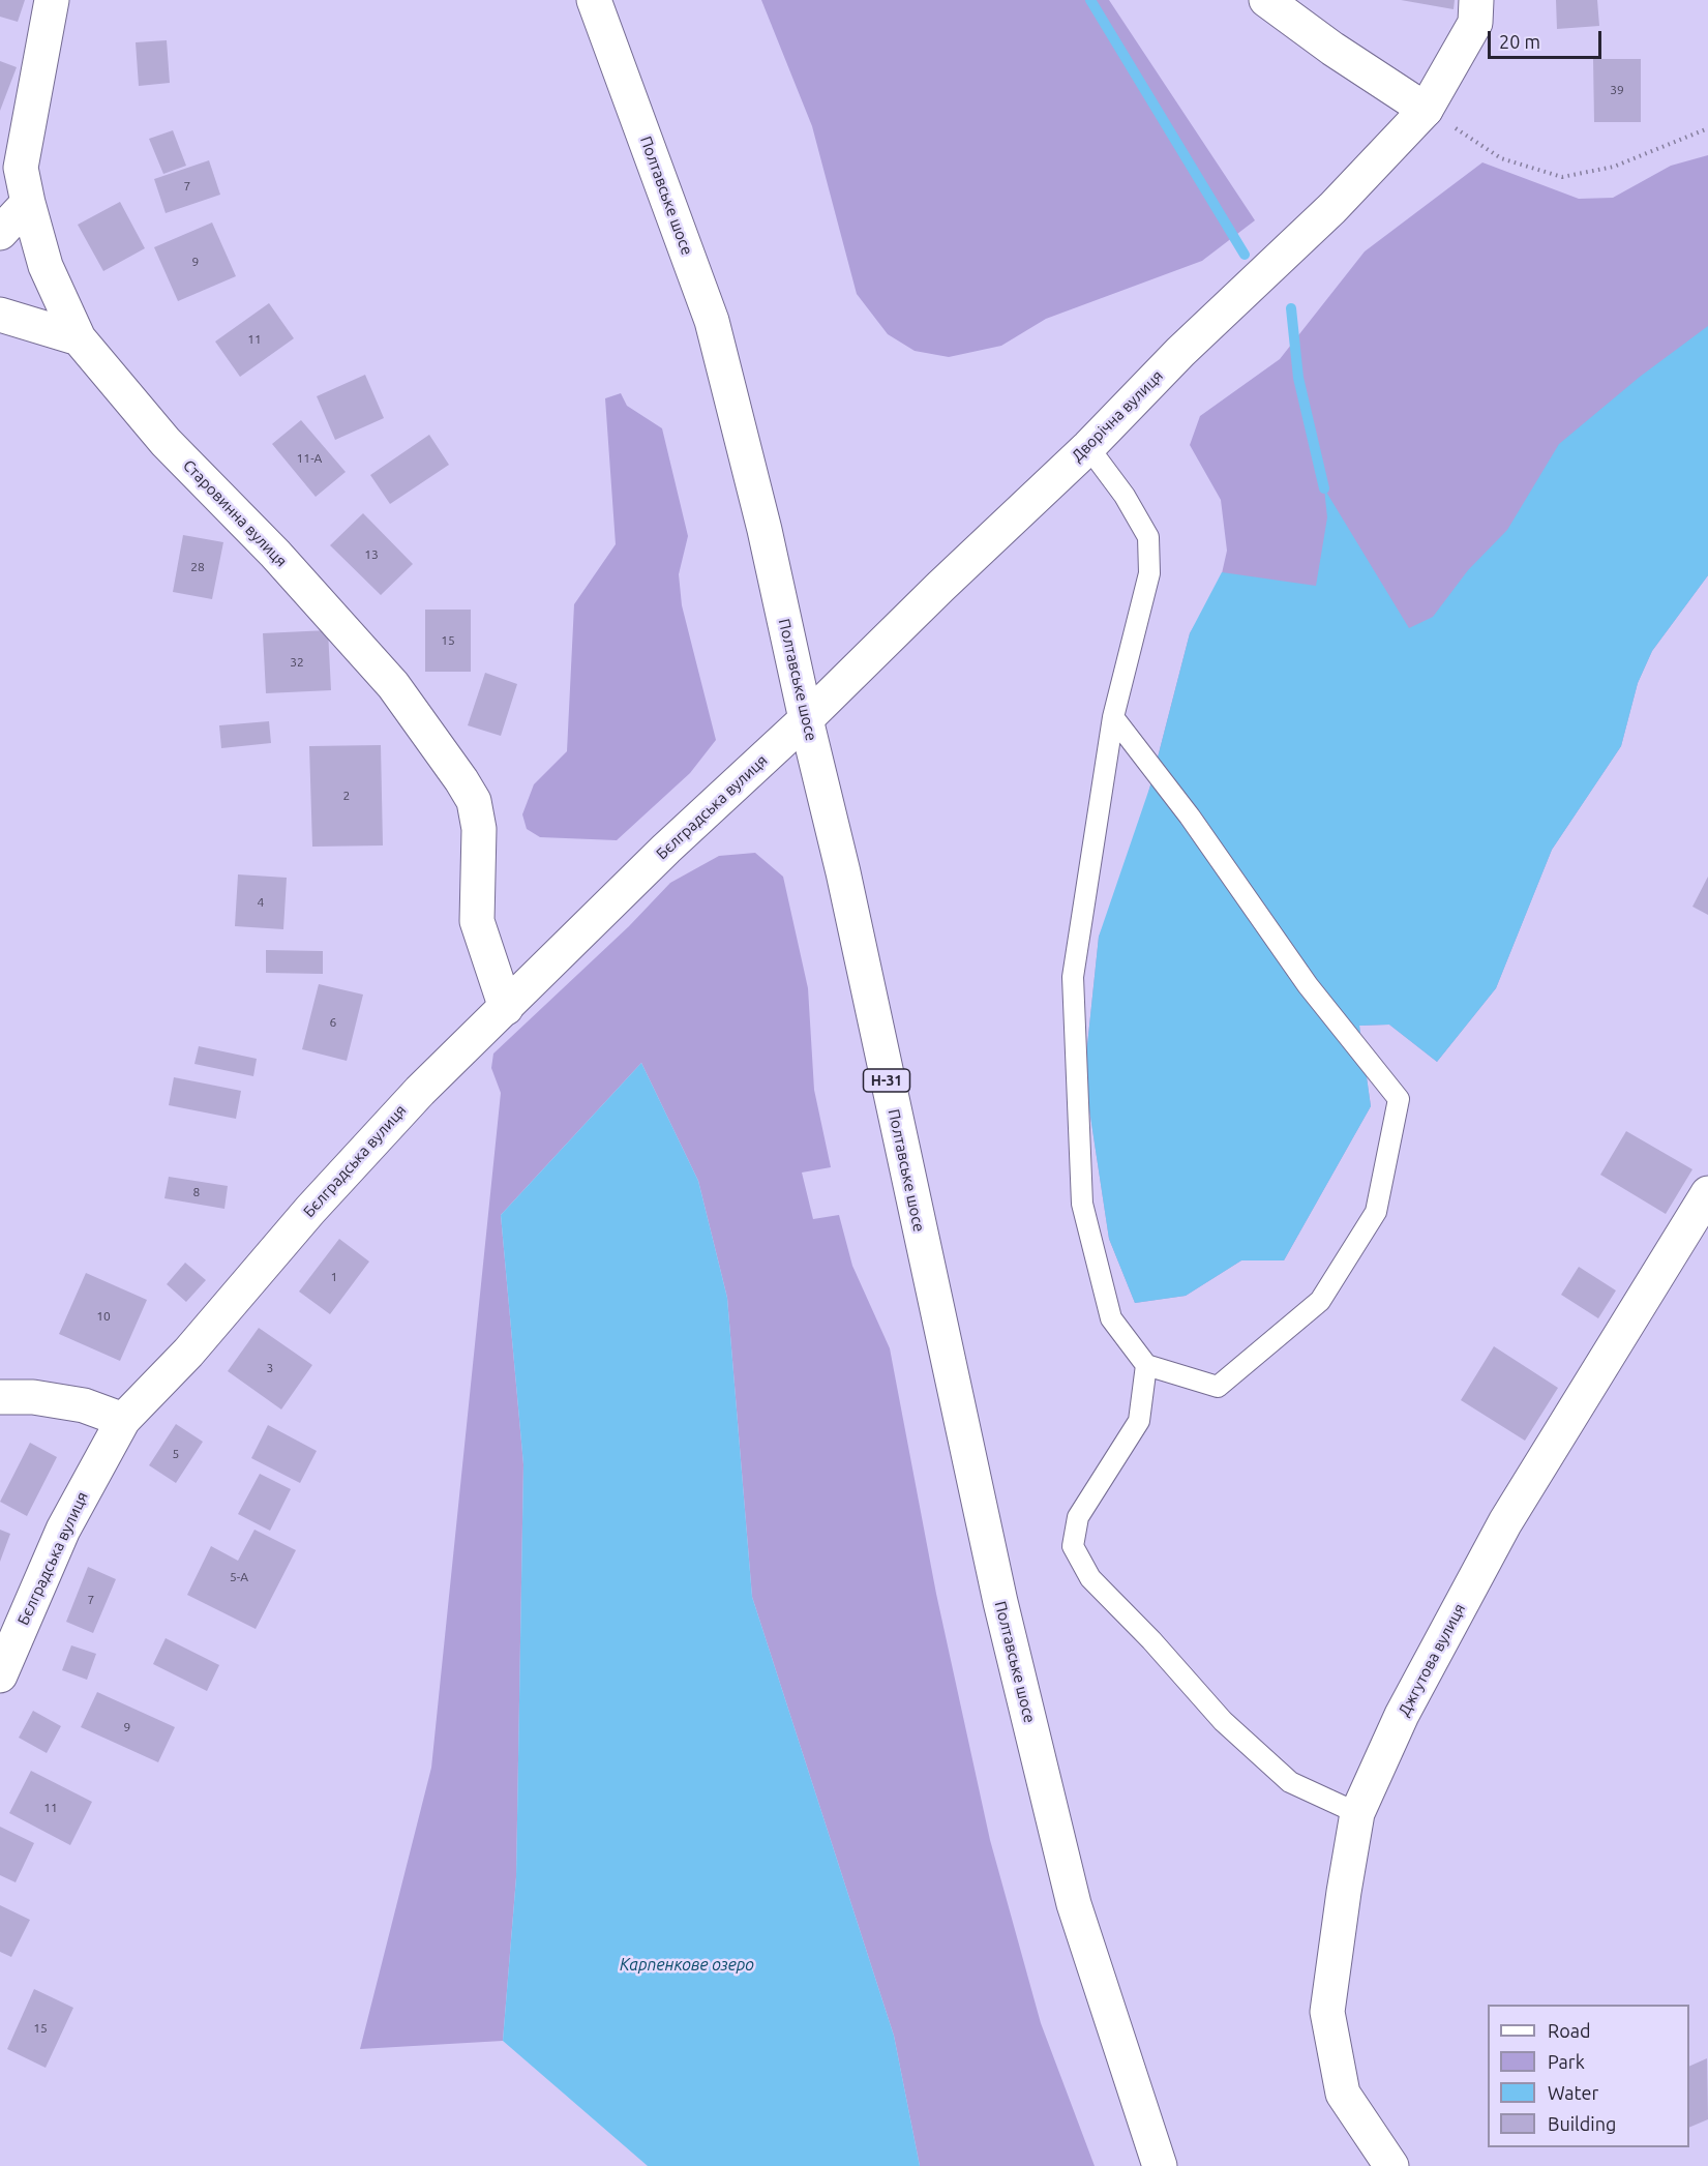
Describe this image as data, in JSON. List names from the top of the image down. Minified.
{"streets":{"street":["Полтавське шосе","Дворічна вулиця","Старовинна вулиця","Бєлградська вулиця","Н-31","Джгутова вулиця"]},"crossings":[["Полтавське шосе","Дворічна вулиця"],["Полтавське шосе","Бєлградська вулиця"],["Дворічна вулиця","Бєлградська вулиця"],["Старовинна вулиця","Бєлградська вулиця"]],"water":["Карпенкове озеро"],"house_numbers":["39","7","9","11","11-А","13","28","15","32","2","4","6","8","1","10","3","5","5-А","7","9","11","15"],"legend":["Road","Park","Water","Building"],"scale_bar":"20 m"}
